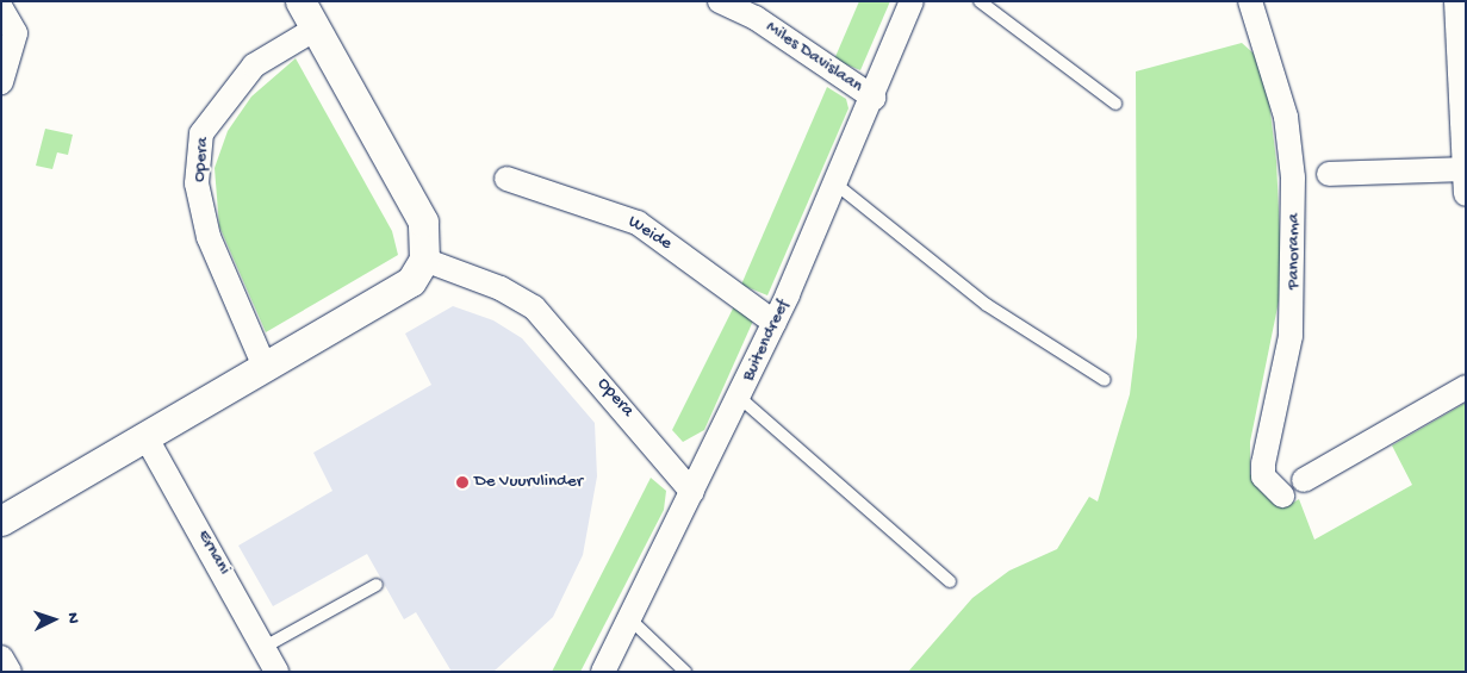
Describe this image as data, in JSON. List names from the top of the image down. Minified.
{"streets":{"street":["Miles Davislaan","Opera","Weide","Panorama","Buitendreef","Ernani"]},"crossings":[["Miles Davislaan","Buitendreef"],["Opera","Buitendreef"],["Weide","Buitendreef"]],"places":["De Vuurvlinder"],"north":"right"}
